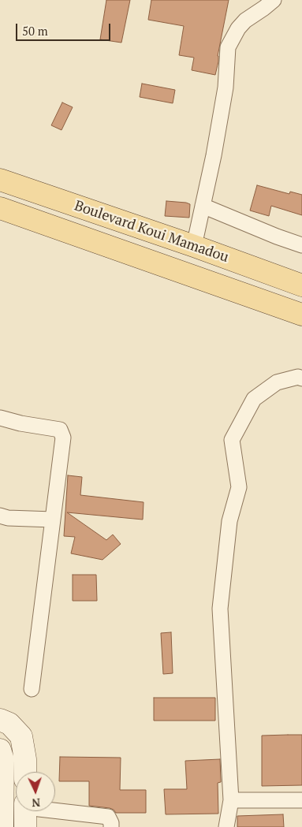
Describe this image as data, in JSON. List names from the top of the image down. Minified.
{"streets":{"main road":["Boulevard Koui Mamadou"]},"scale_bar":"50 m","north":"bottom"}
